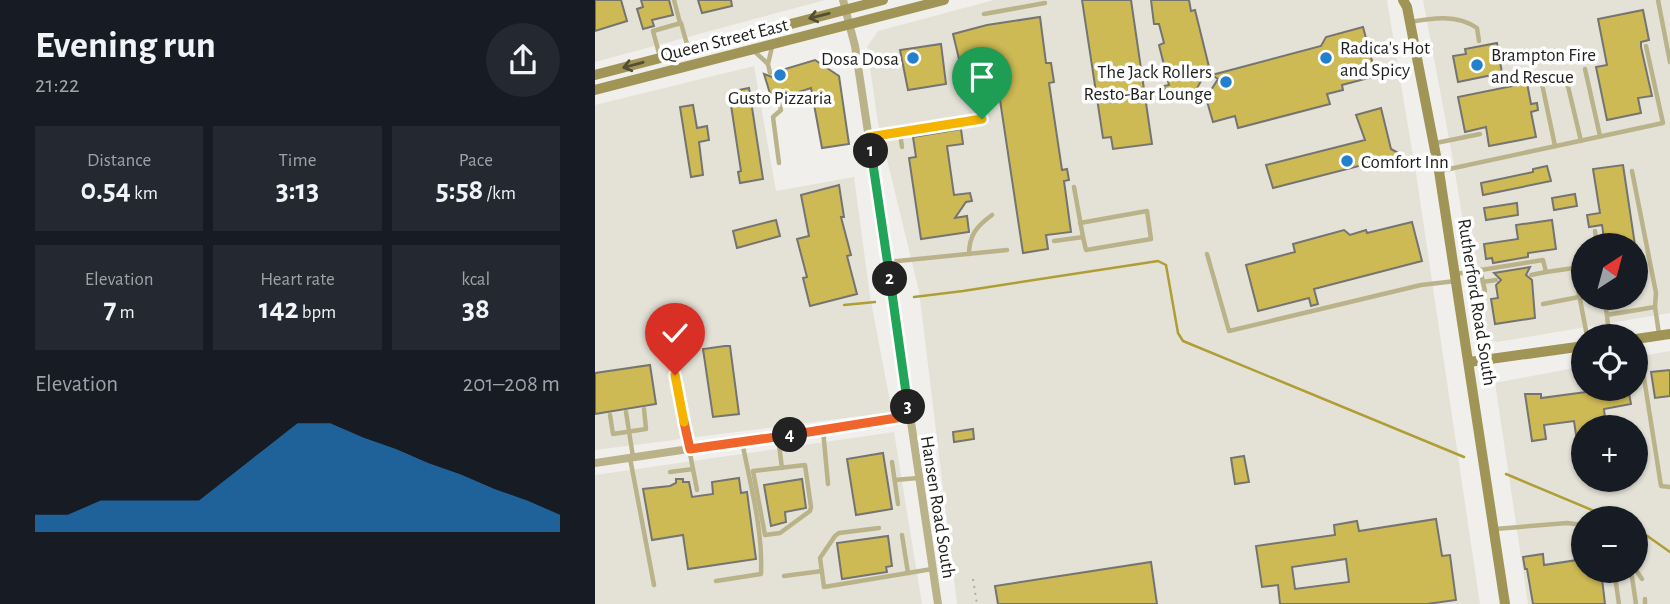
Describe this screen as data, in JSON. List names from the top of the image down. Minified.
{"streets":{"street":["Queen Street East","Rutherford Road South","Hansen Road South"]},"crossings":[["Queen Street East","Hansen Road South"]],"places":["Dosa Dosa","Radica's Hot and Spicy","Brampton Fire and Rescue","Gusto Pizzaria","The Jack Rollers Resto-Bar Lounge","Comfort Inn"],"north":"top right","page":{"heading":["Evening run","21:22"],"stats":[["Distance","0.54 km"],["Time","3:13"],["Pace","5:58 /km"],["Elevation","7 m"],["Heart rate","142 bpm"],["kcal","38"]],"pins":["1","2","3","4"],"map_buttons":["+","−"],"chart":["Elevation","201–208 m"]}}
